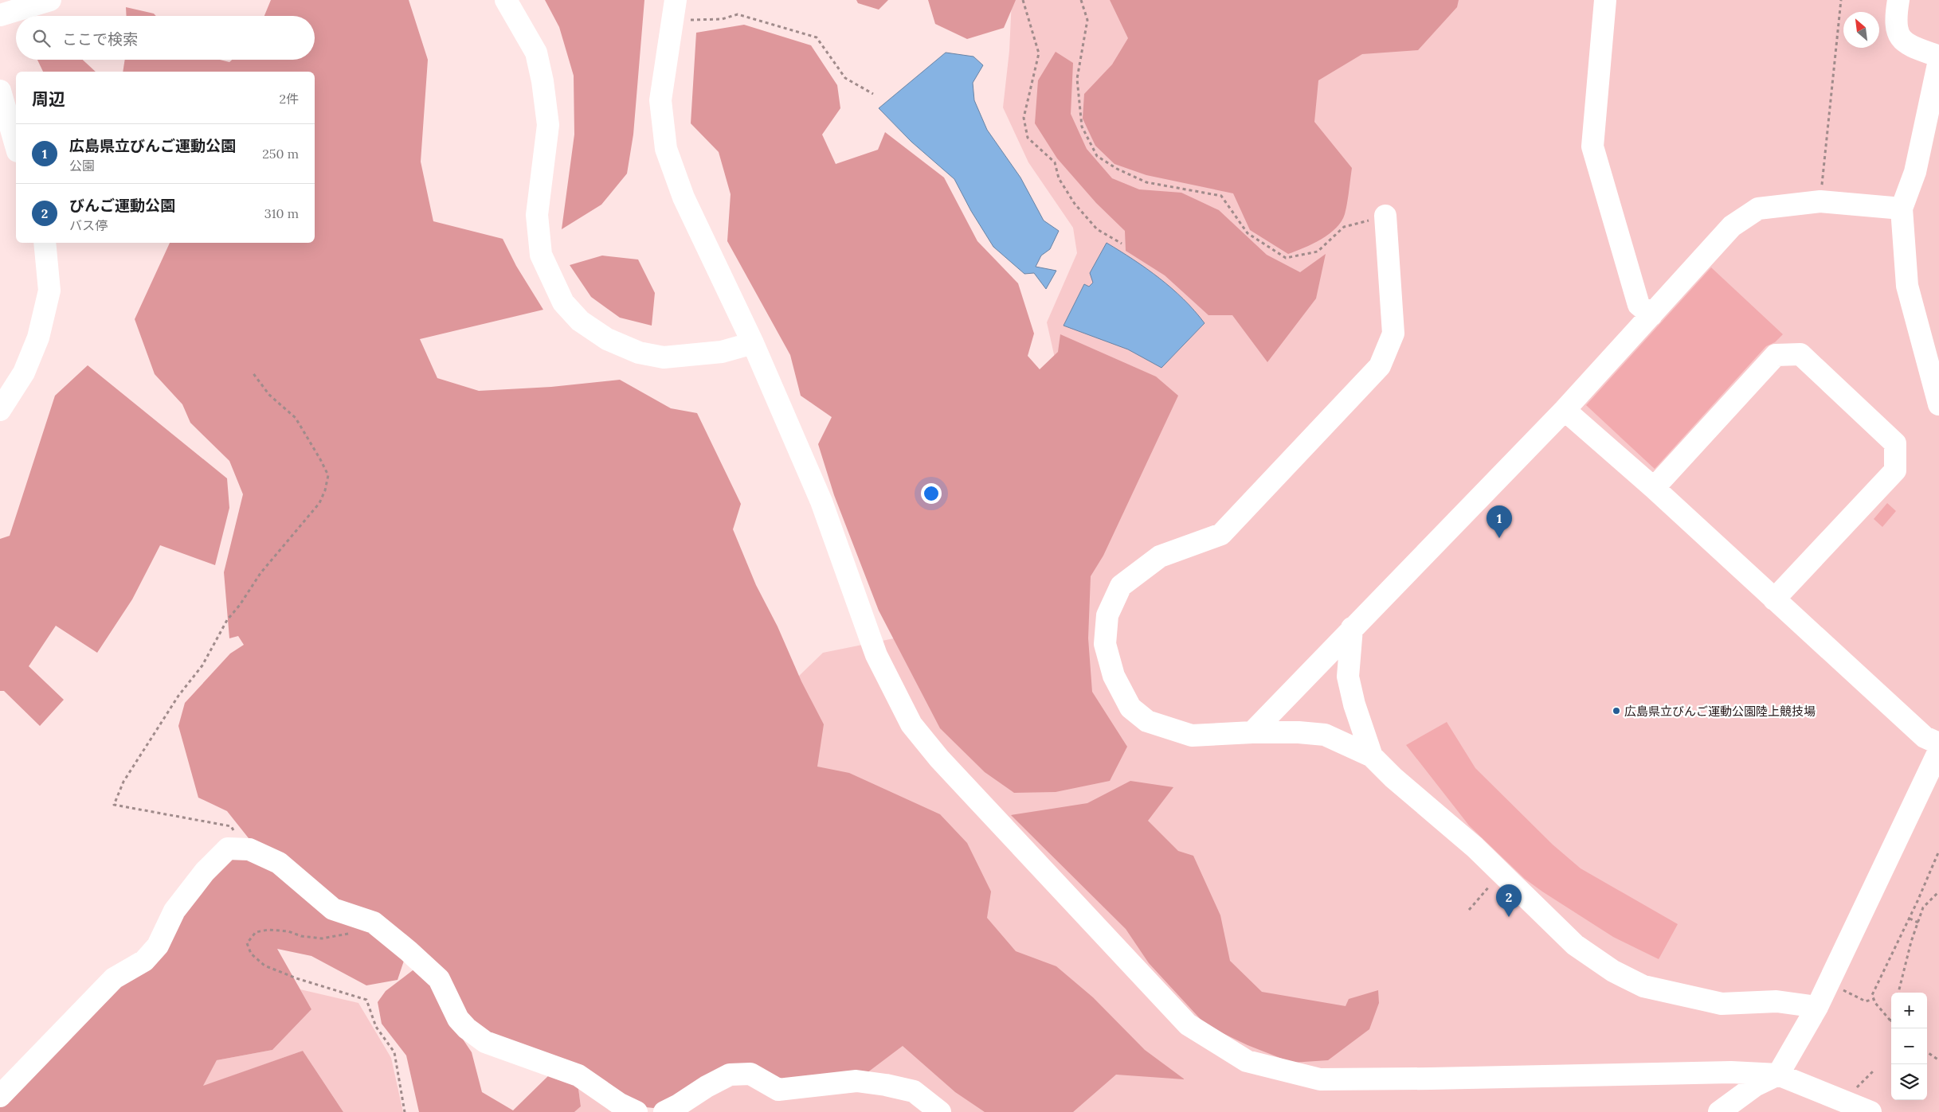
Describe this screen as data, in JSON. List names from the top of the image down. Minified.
{"places":["広島県立びんご運動公園陸上競技場"],"north":"top left","page":{"search":"ここで検索","heading":["周辺","2件"],"list":[{"mark":"1","name":"広島県立びんご運動公園","note":"公園","value":"250 m"},{"mark":"2","name":"びんご運動公園","note":"バス停","value":"310 m"}],"pins":["1","2"],"map_buttons":["+","−"]}}
